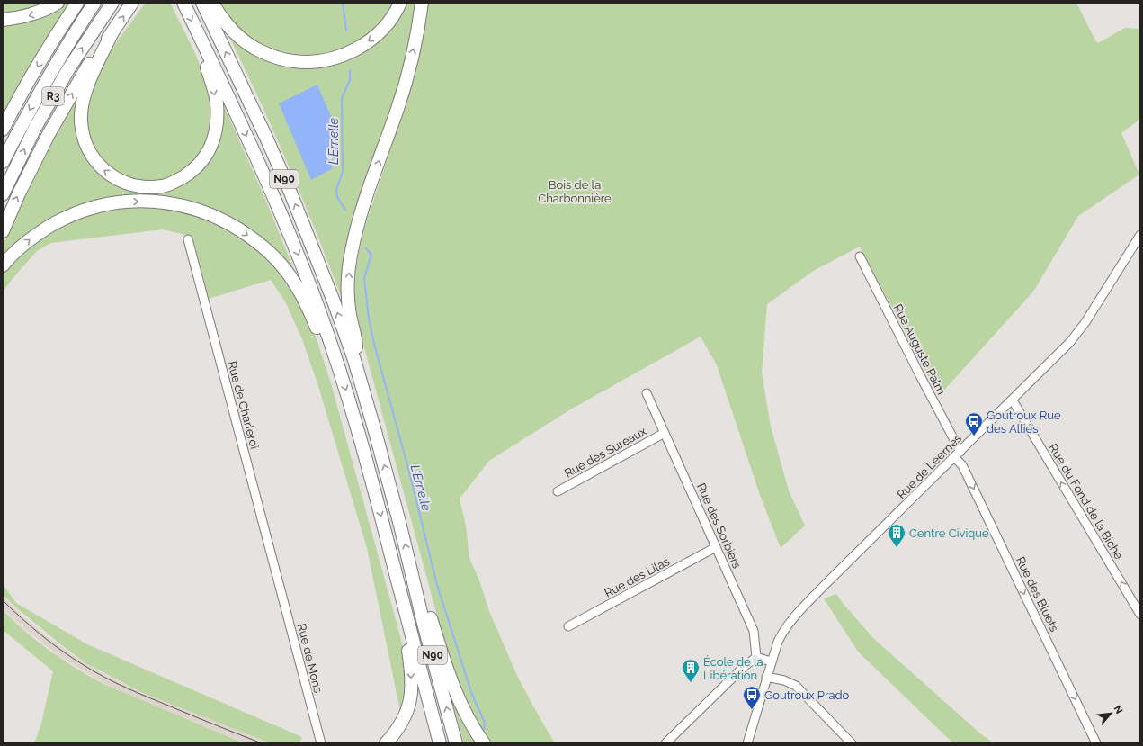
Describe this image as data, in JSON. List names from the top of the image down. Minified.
{"streets":{"highway":["R3","N90"],"street":["Rue Auguste Palm","Rue de Charleroi","Rue des Sureaux","Rue de Leernes","Rue du Fond de la Biche","Rue des Sorbiers","Rue des Lilas","Rue des Bluets","Rue de Mons"]},"crossings":[["Rue Auguste Palm","Rue de Leernes"],["Rue Auguste Palm","Rue des Bluets"],["Rue de Charleroi","Rue de Mons"],["Rue des Sureaux","Rue des Sorbiers"],["Rue de Leernes","Rue du Fond de la Biche"],["Rue de Leernes","Rue des Bluets"],["Rue des Sorbiers","Rue des Lilas"]],"one_way":["Rue du Fond de la Biche","Rue des Bluets"],"water":["L'Ernelle"],"parks":["Bois de la Charbonnière"],"places":{"bus stop":["Goutroux Rue des Alliés","Goutroux Prado"],"building":["Centre Civique","École de la Libération"]},"north":"top right"}
